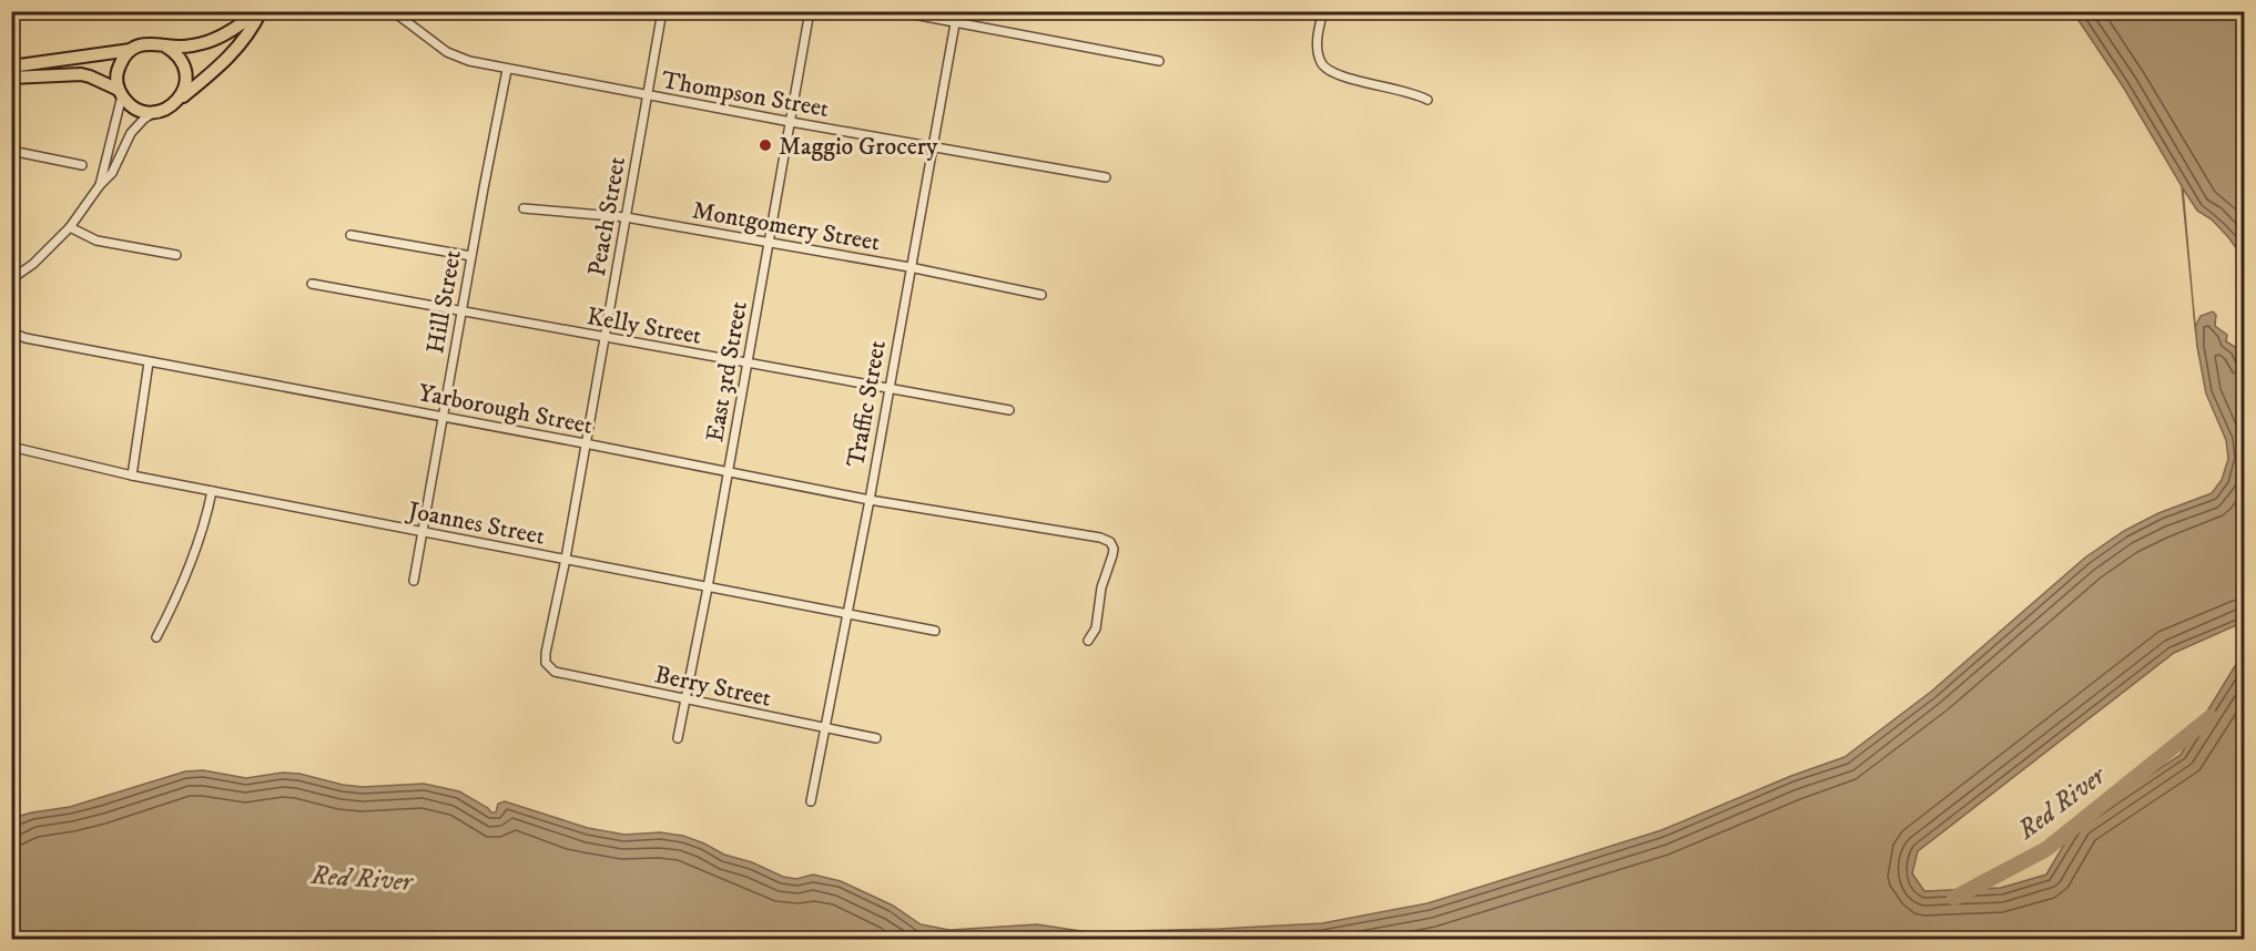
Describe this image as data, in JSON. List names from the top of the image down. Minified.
{"streets":{"street":["Thompson Street","Peach Street","Montgomery Street","Hill Street","Kelly Street","East 3rd Street","Traffic Street","Yarborough Street","Joannes Street","Berry Street"]},"crossings":[["Thompson Street","Peach Street"],["Thompson Street","Hill Street"],["Thompson Street","East 3rd Street"],["Thompson Street","Traffic Street"],["Peach Street","Montgomery Street"],["Peach Street","Kelly Street"],["Peach Street","Yarborough Street"],["Peach Street","Joannes Street"],["Peach Street","Berry Street"],["Montgomery Street","East 3rd Street"],["Montgomery Street","Traffic Street"],["Hill Street","Kelly Street"],["Hill Street","Yarborough Street"],["Hill Street","Joannes Street"],["Kelly Street","East 3rd Street"],["Kelly Street","Traffic Street"],["East 3rd Street","Yarborough Street"],["East 3rd Street","Joannes Street"],["East 3rd Street","Berry Street"],["Traffic Street","Yarborough Street"],["Traffic Street","Joannes Street"],["Traffic Street","Berry Street"]],"water":["Red River"],"places":["Maggio Grocery"]}
